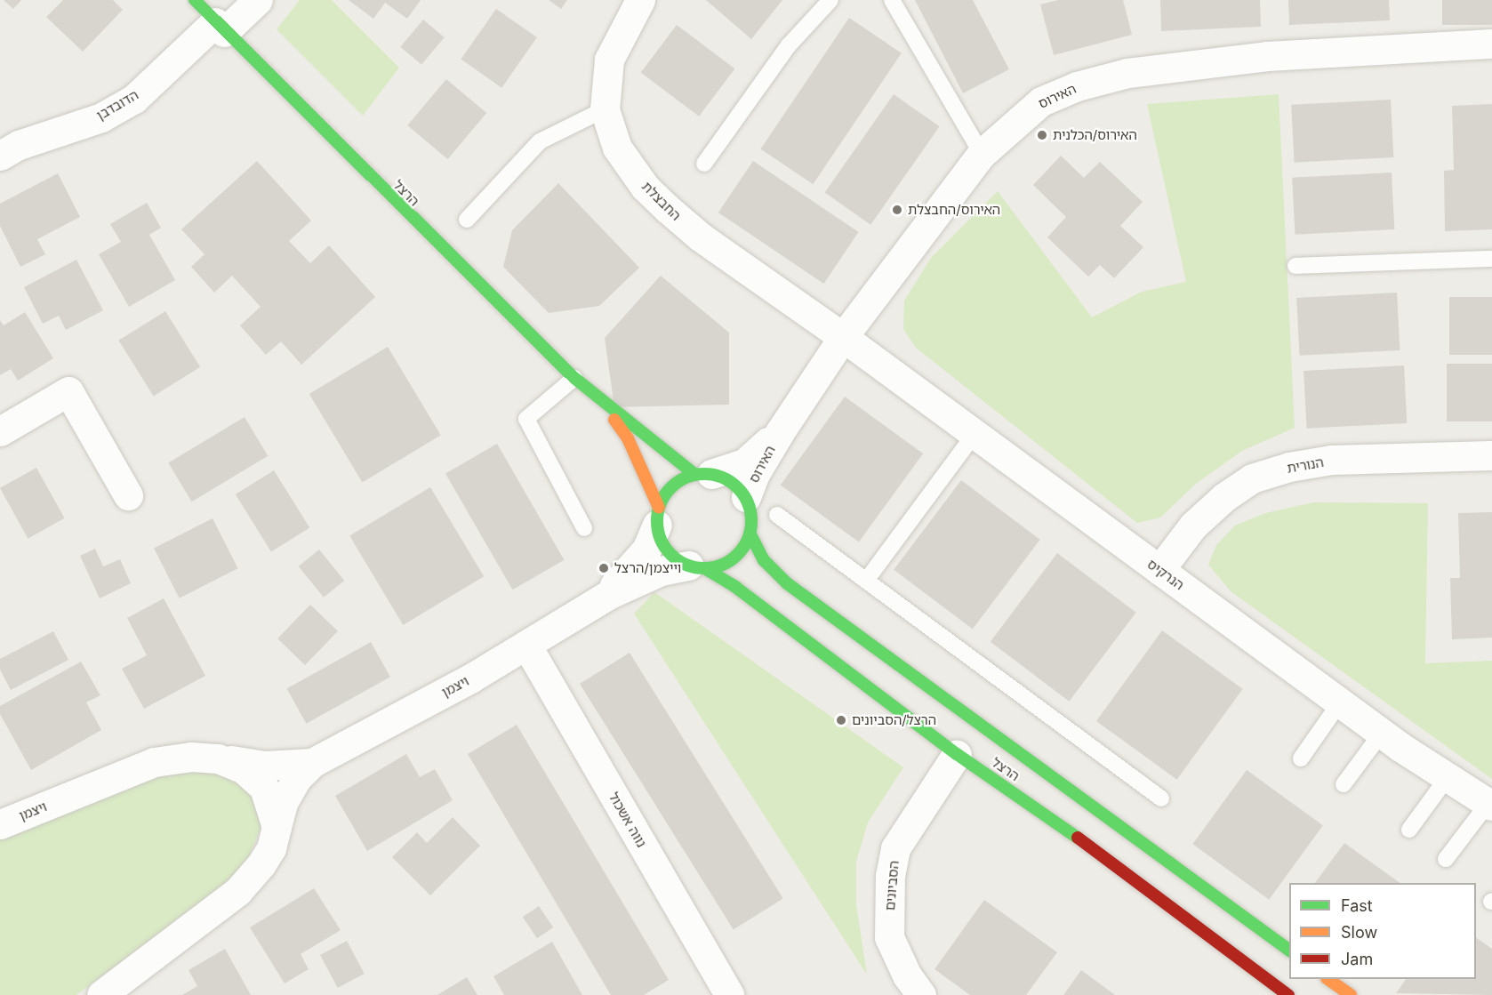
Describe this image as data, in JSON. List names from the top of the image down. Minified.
{"streets":{"street":["האירוס","הדובדבן","הרצל","החבצלת","הנורית","הנרקיס","ויצמן","נווה אשכול","הסביונים"]},"crossings":[["האירוס","הרצל"],["האירוס","החבצלת"],["האירוס","הנרקיס"],["האירוס","ויצמן"],["הדובדבן","הרצל"],["הרצל","ויצמן"],["הרצל","הסביונים"],["החבצלת","הנרקיס"],["הנורית","הנרקיס"],["ויצמן","נווה אשכול"]],"places":["האירוס/הכלנית","האירוס/החבצלת","וייצמן/הרצל","הרצל/הסביונים"],"legend":["Fast","Slow","Jam"]}
